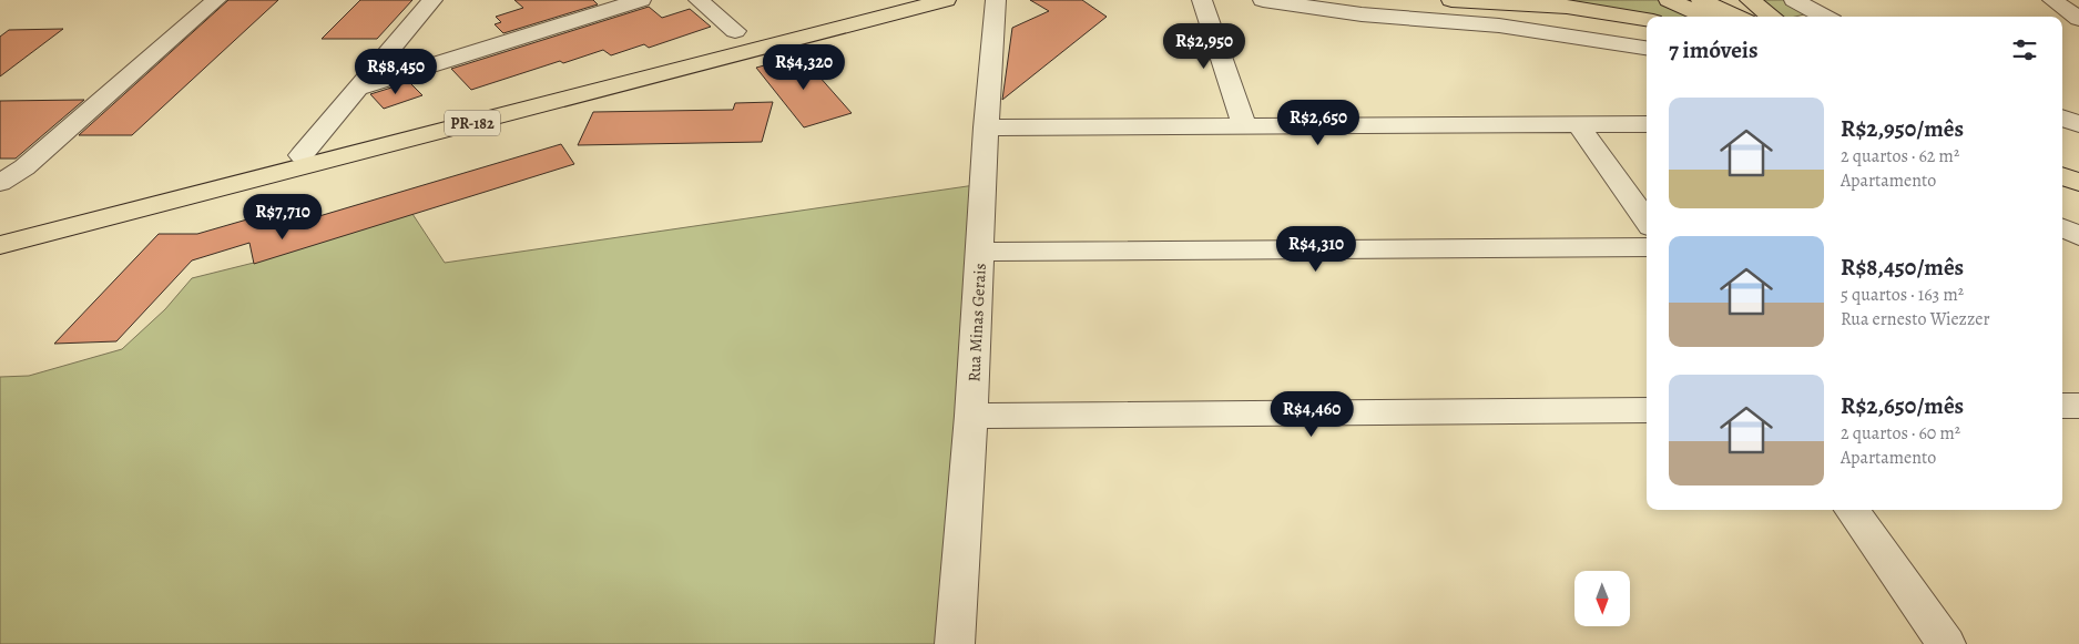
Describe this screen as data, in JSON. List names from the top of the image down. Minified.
{"streets":{"main road":["PR-182"],"street":["Rua Minas Gerais"]},"north":"bottom","page":{"heading":"7 imóveis","price":["R$2,950","R$4,320","R$8,450","R$2,650","R$7,710","R$4,310","R$4,460"],"list":[{"name":"R$2,950/mês","note":"2 quartos · 62 m² · Apartamento"},{"name":"R$8,450/mês","note":"5 quartos · 163 m² · Rua ernesto Wiezzer"},{"name":"R$2,650/mês","note":"2 quartos · 60 m² · Apartamento"}]}}
